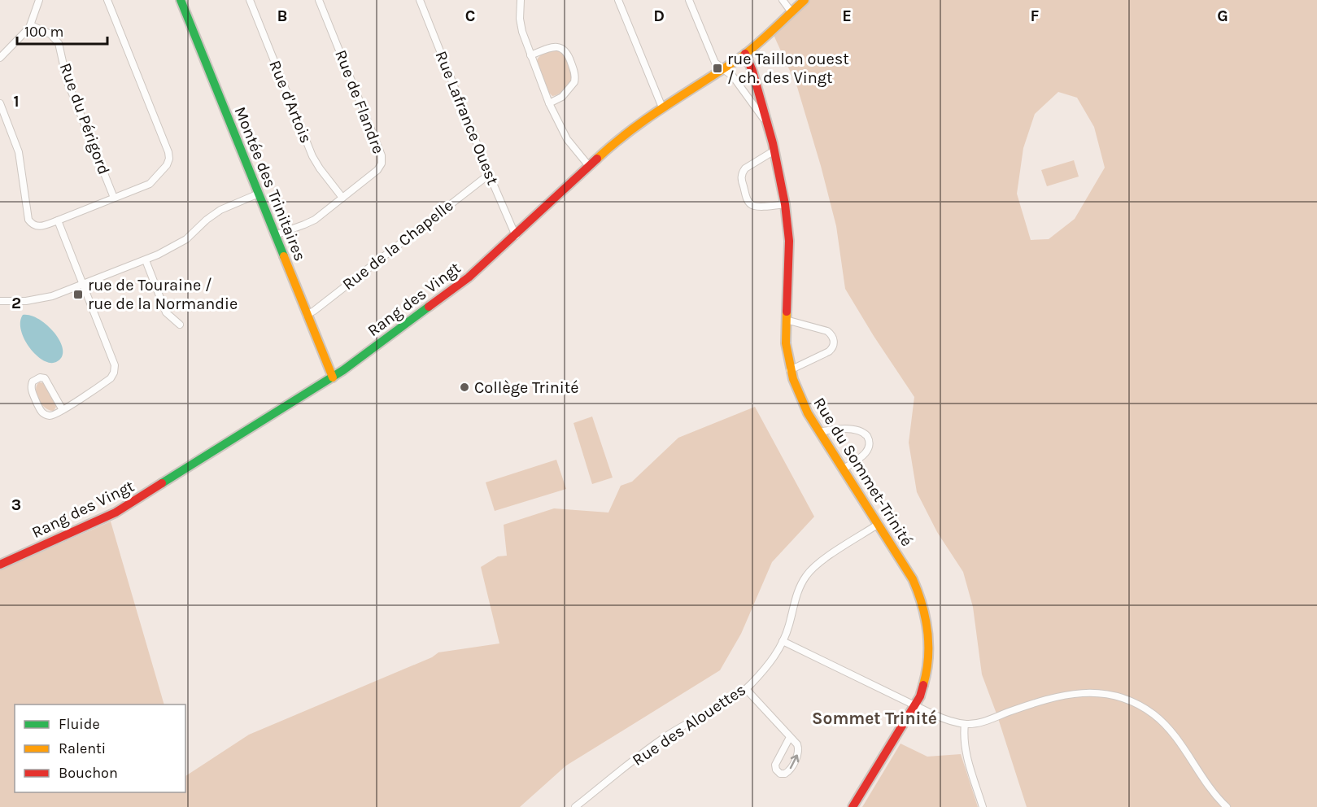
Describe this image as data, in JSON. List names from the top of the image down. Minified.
{"streets":{"street":["Rue d'Artois","Rue de Flandre","Rue Lafrance Ouest","Rue du Périgord","Montée des Trinitaires","Rue de la Chapelle","Rang des Vingt","Rue du Sommet-Trinité","Rue des Alouettes"]},"crossings":[["Rue d'Artois","Rue de Flandre"],["Rue de Flandre","Montée des Trinitaires"],["Rue Lafrance Ouest","Rue de la Chapelle"],["Rue Lafrance Ouest","Rang des Vingt"],["Montée des Trinitaires","Rue de la Chapelle"],["Montée des Trinitaires","Rang des Vingt"],["Rang des Vingt","Rue du Sommet-Trinité"],["Rue du Sommet-Trinité","Rue des Alouettes"]],"districts":["Sommet Trinité"],"places":{"transit":["rue Taillon ouest / ch. des Vingt","rue de Touraine / rue de la Normandie"],"other":["Collège Trinité"]},"legend":["Fluide","Ralenti","Bouchon"],"scale_bar":"100 m","grid":{"columns":["B","C","D","E","F","G"],"rows":["1","2","3"]}}
